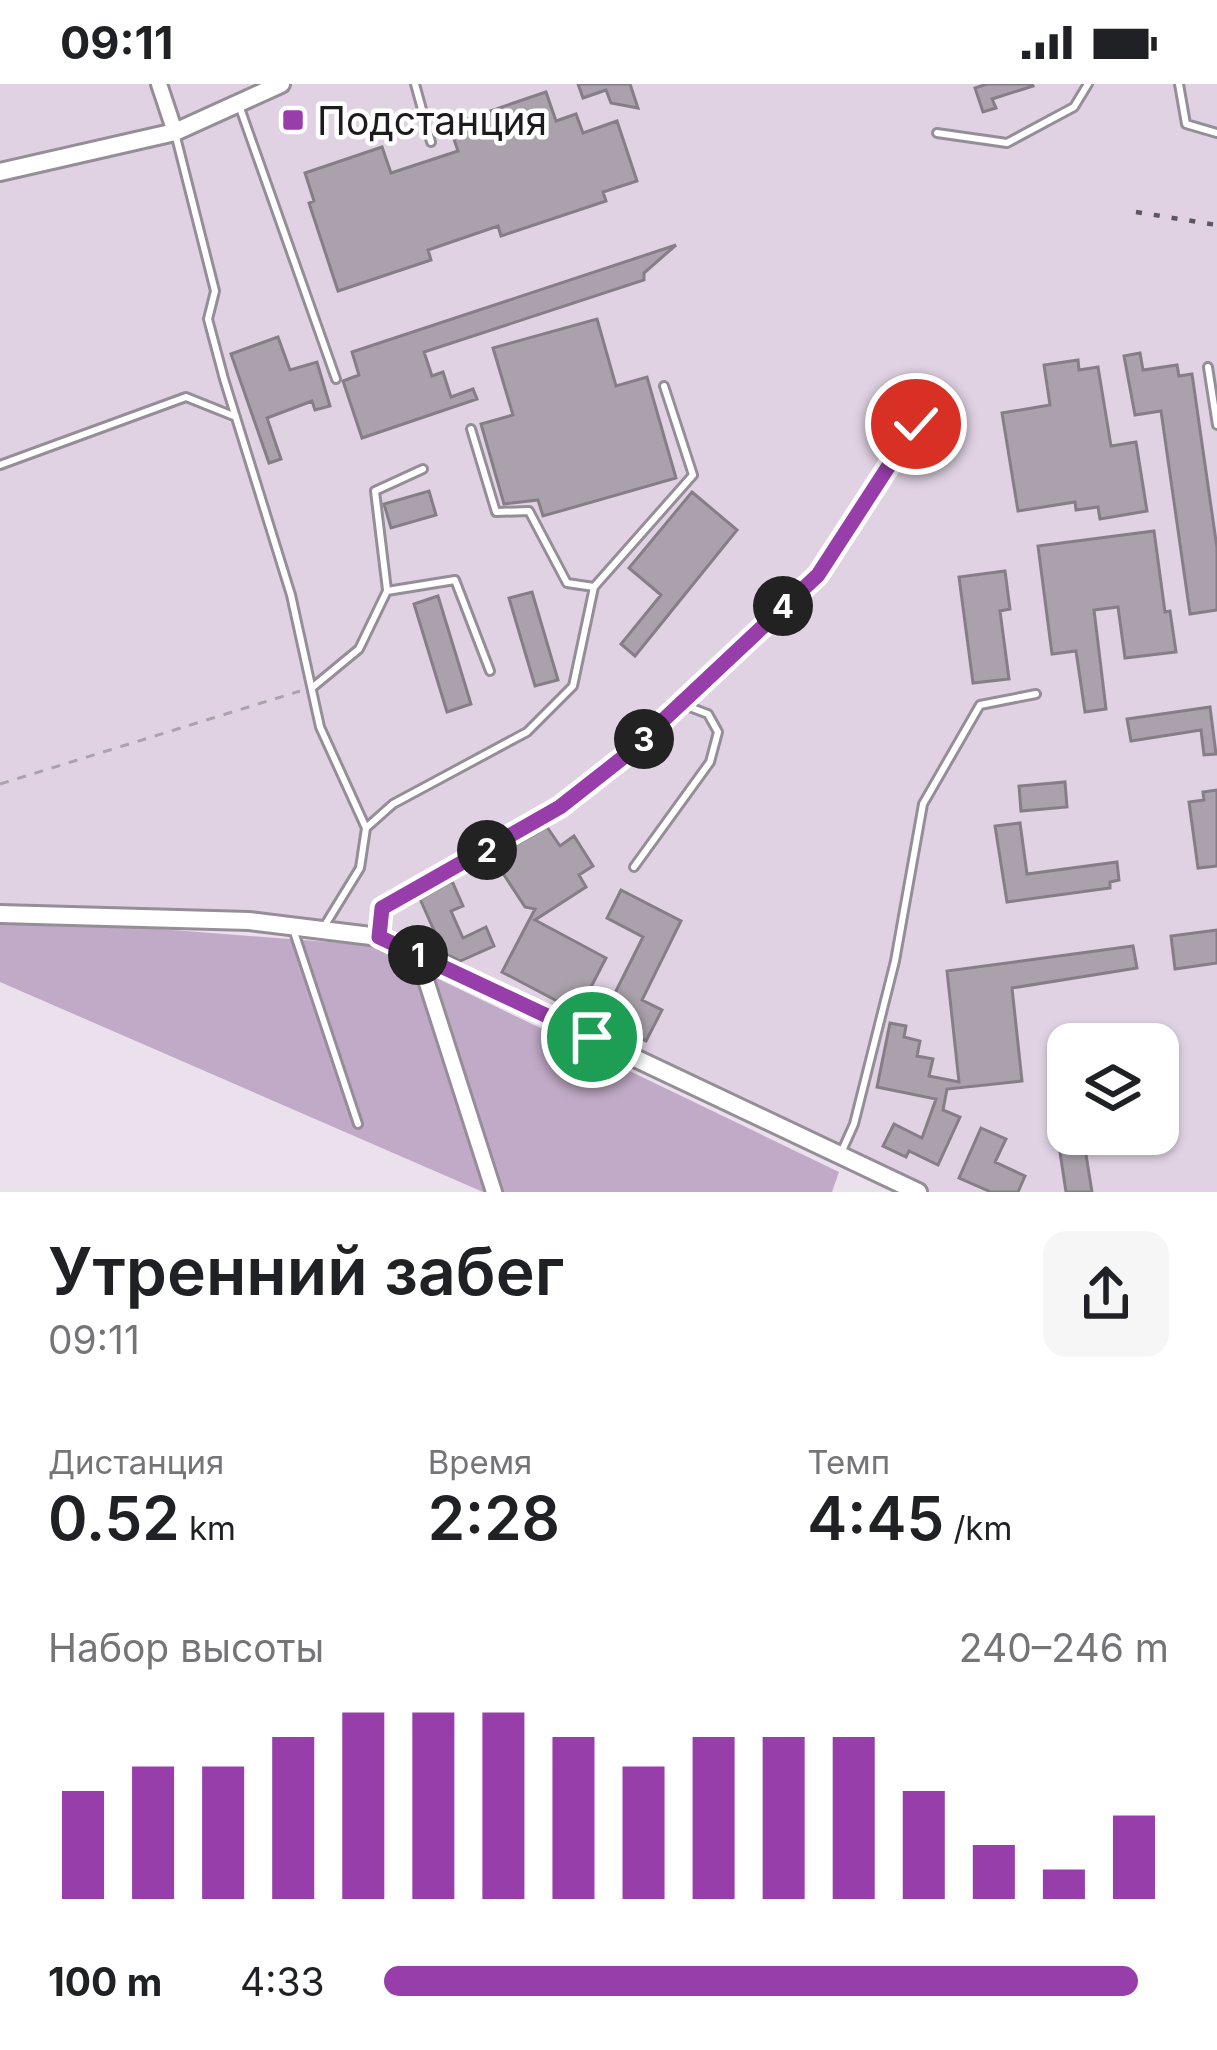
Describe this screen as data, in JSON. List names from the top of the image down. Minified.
{"places":{"transit":["Подстанция"]},"page":{"status":"09:11","pins":["4","3","2","1"],"heading":["Утренний забег","09:11"],"stats":[["Дистанция","0.52 km"],["Время","2:28"],["Темп","4:45 /km"]],"chart":["Набор высоты","240–246 m"],"list":[{"name":"100 m","note":"4:33"}]}}
